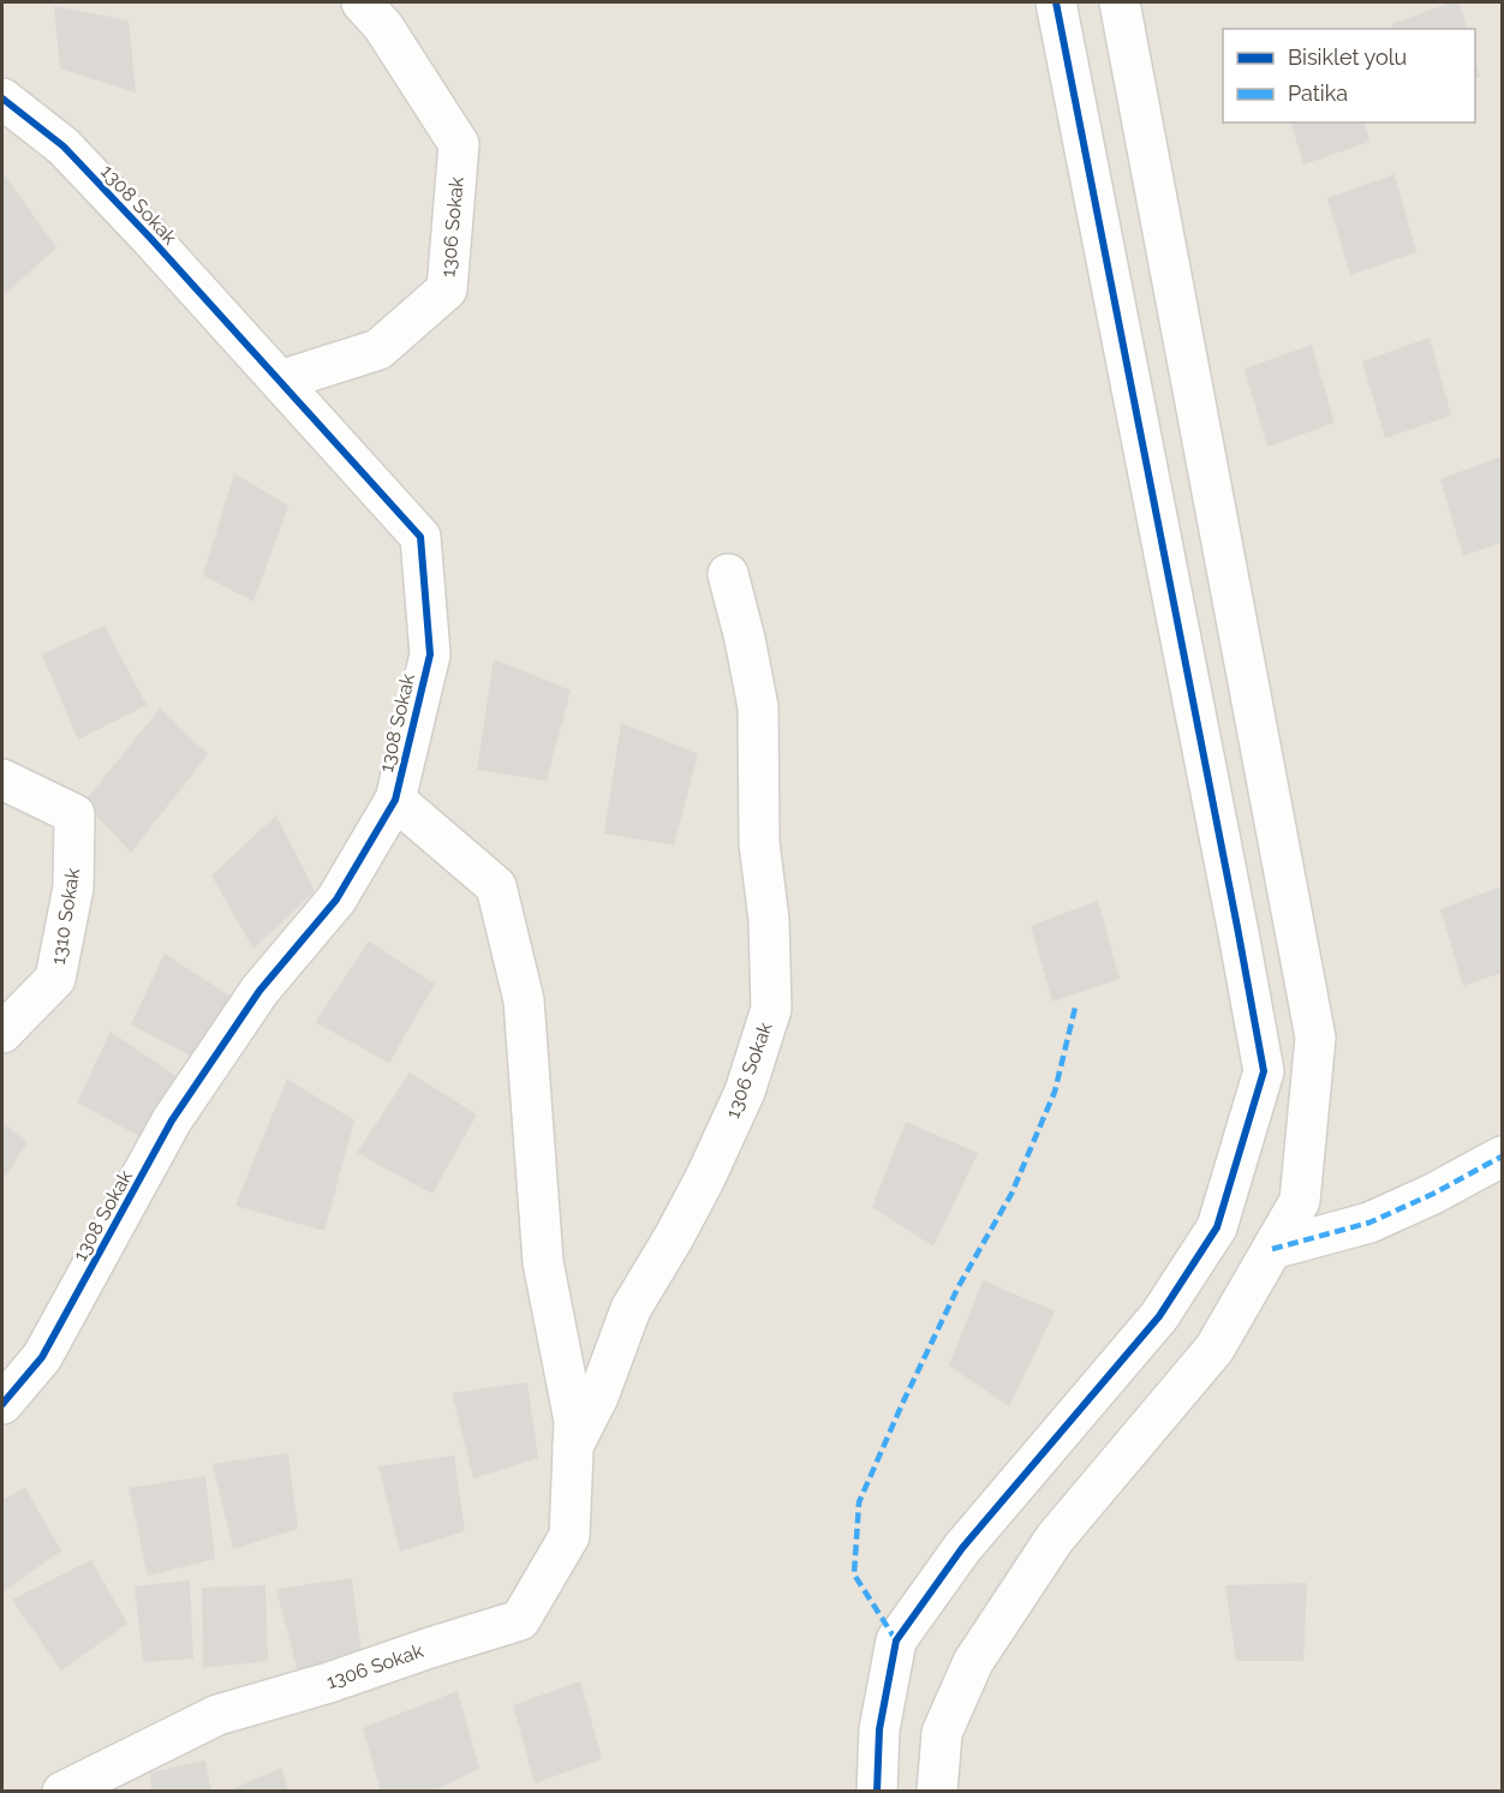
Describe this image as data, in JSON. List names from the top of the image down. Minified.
{"streets":{"street":["1308 Sokak","1306 Sokak","1310 Sokak"]},"crossings":[["1308 Sokak","1306 Sokak"]],"legend":["Bisiklet yolu","Patika"]}
